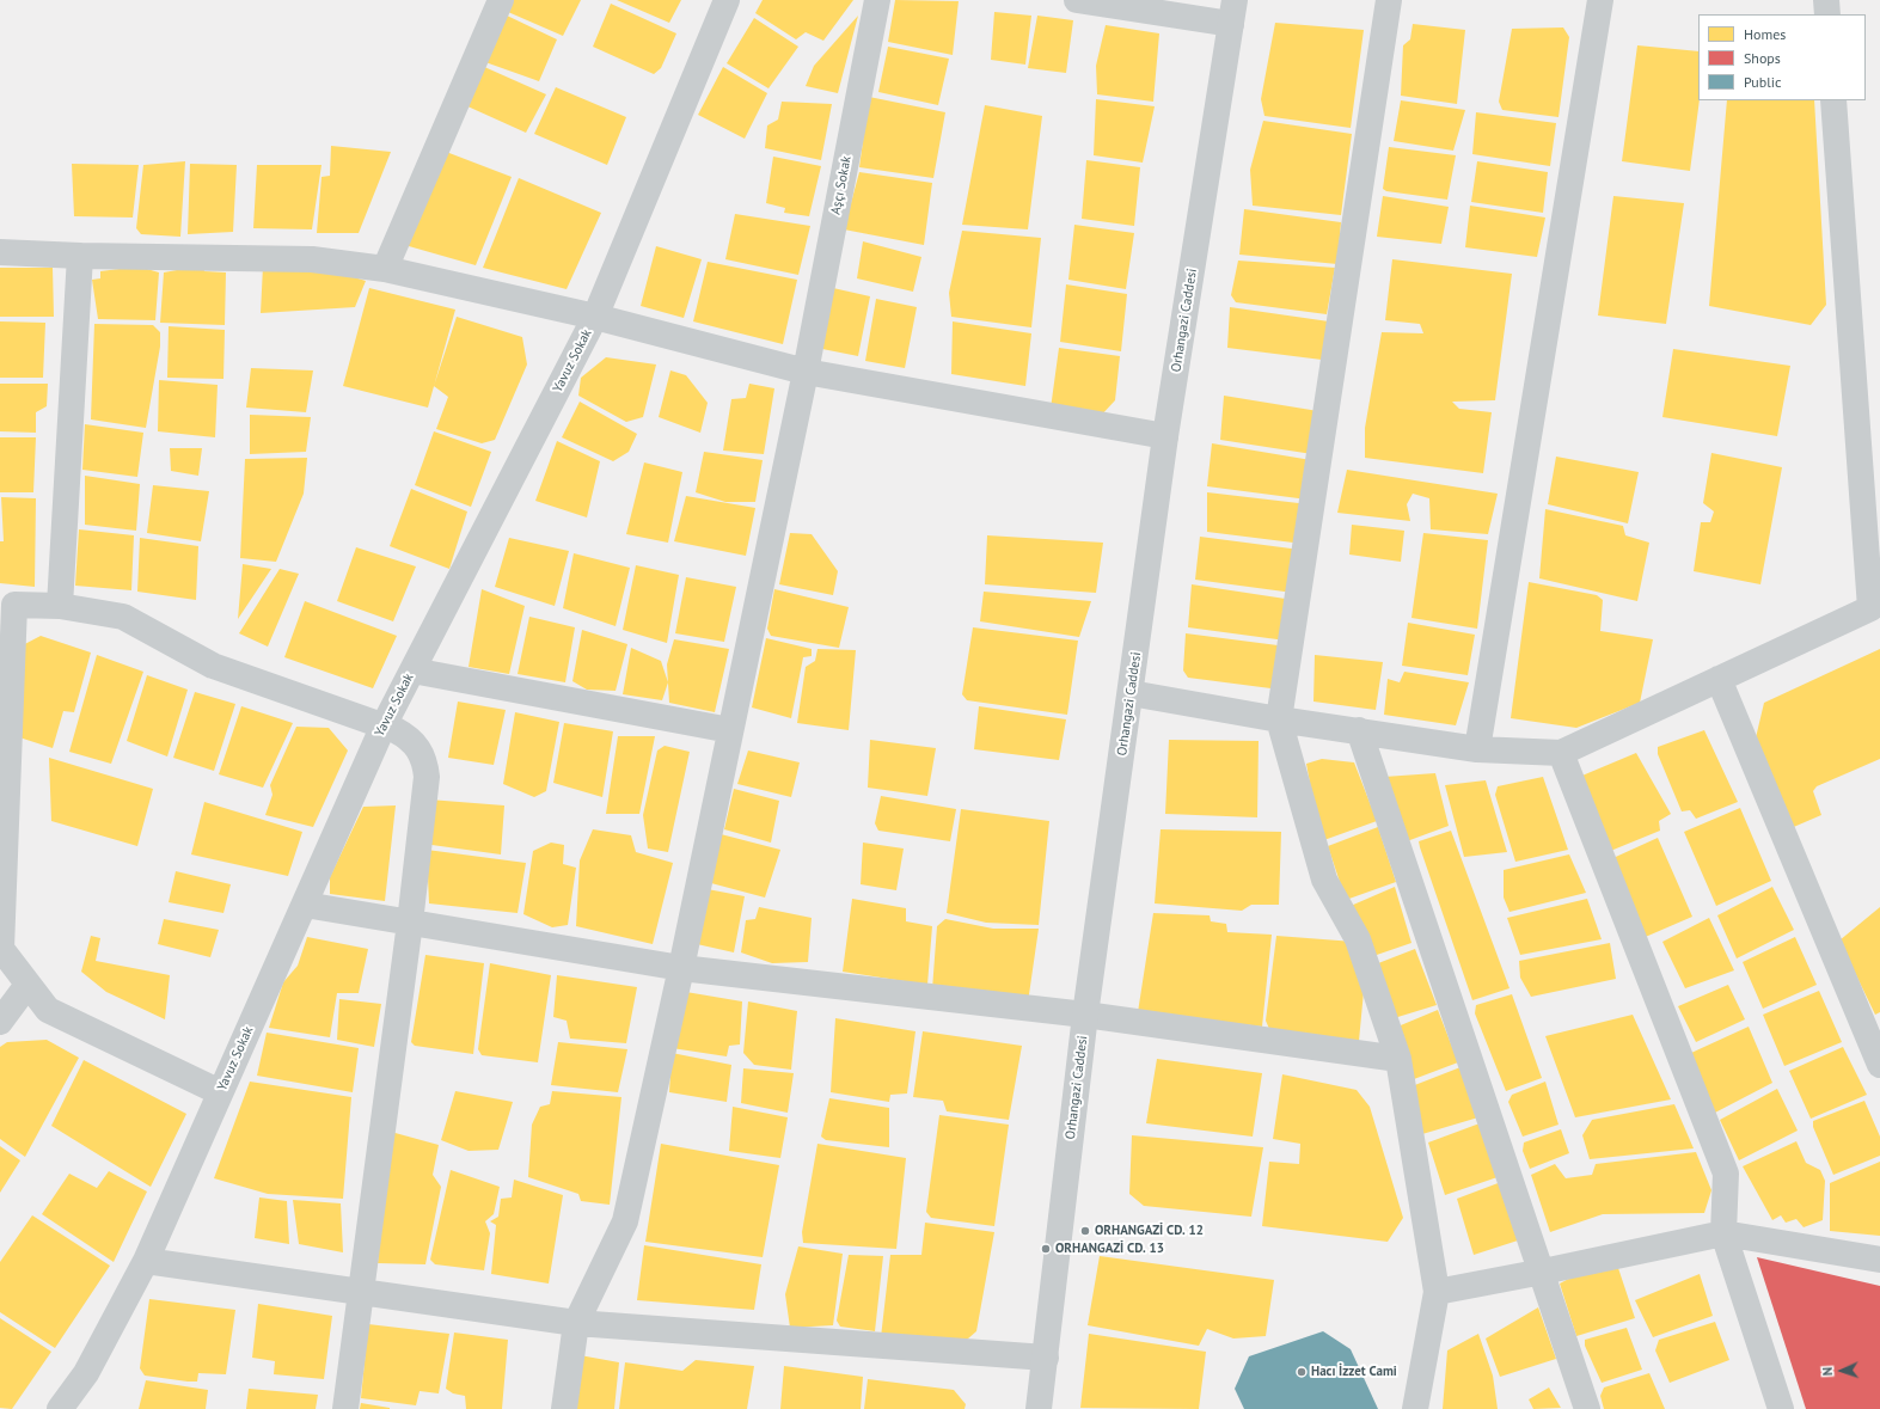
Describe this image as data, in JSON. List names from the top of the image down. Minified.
{"streets":{"street":["Aşçı Sokak","Orhangazi Caddesi","Yavuz Sokak"]},"places":["ORHANGAZİ CD. 12","ORHANGAZİ CD. 13","Hacı İzzet Cami"],"legend":["Homes","Shops","Public"],"north":"left"}
